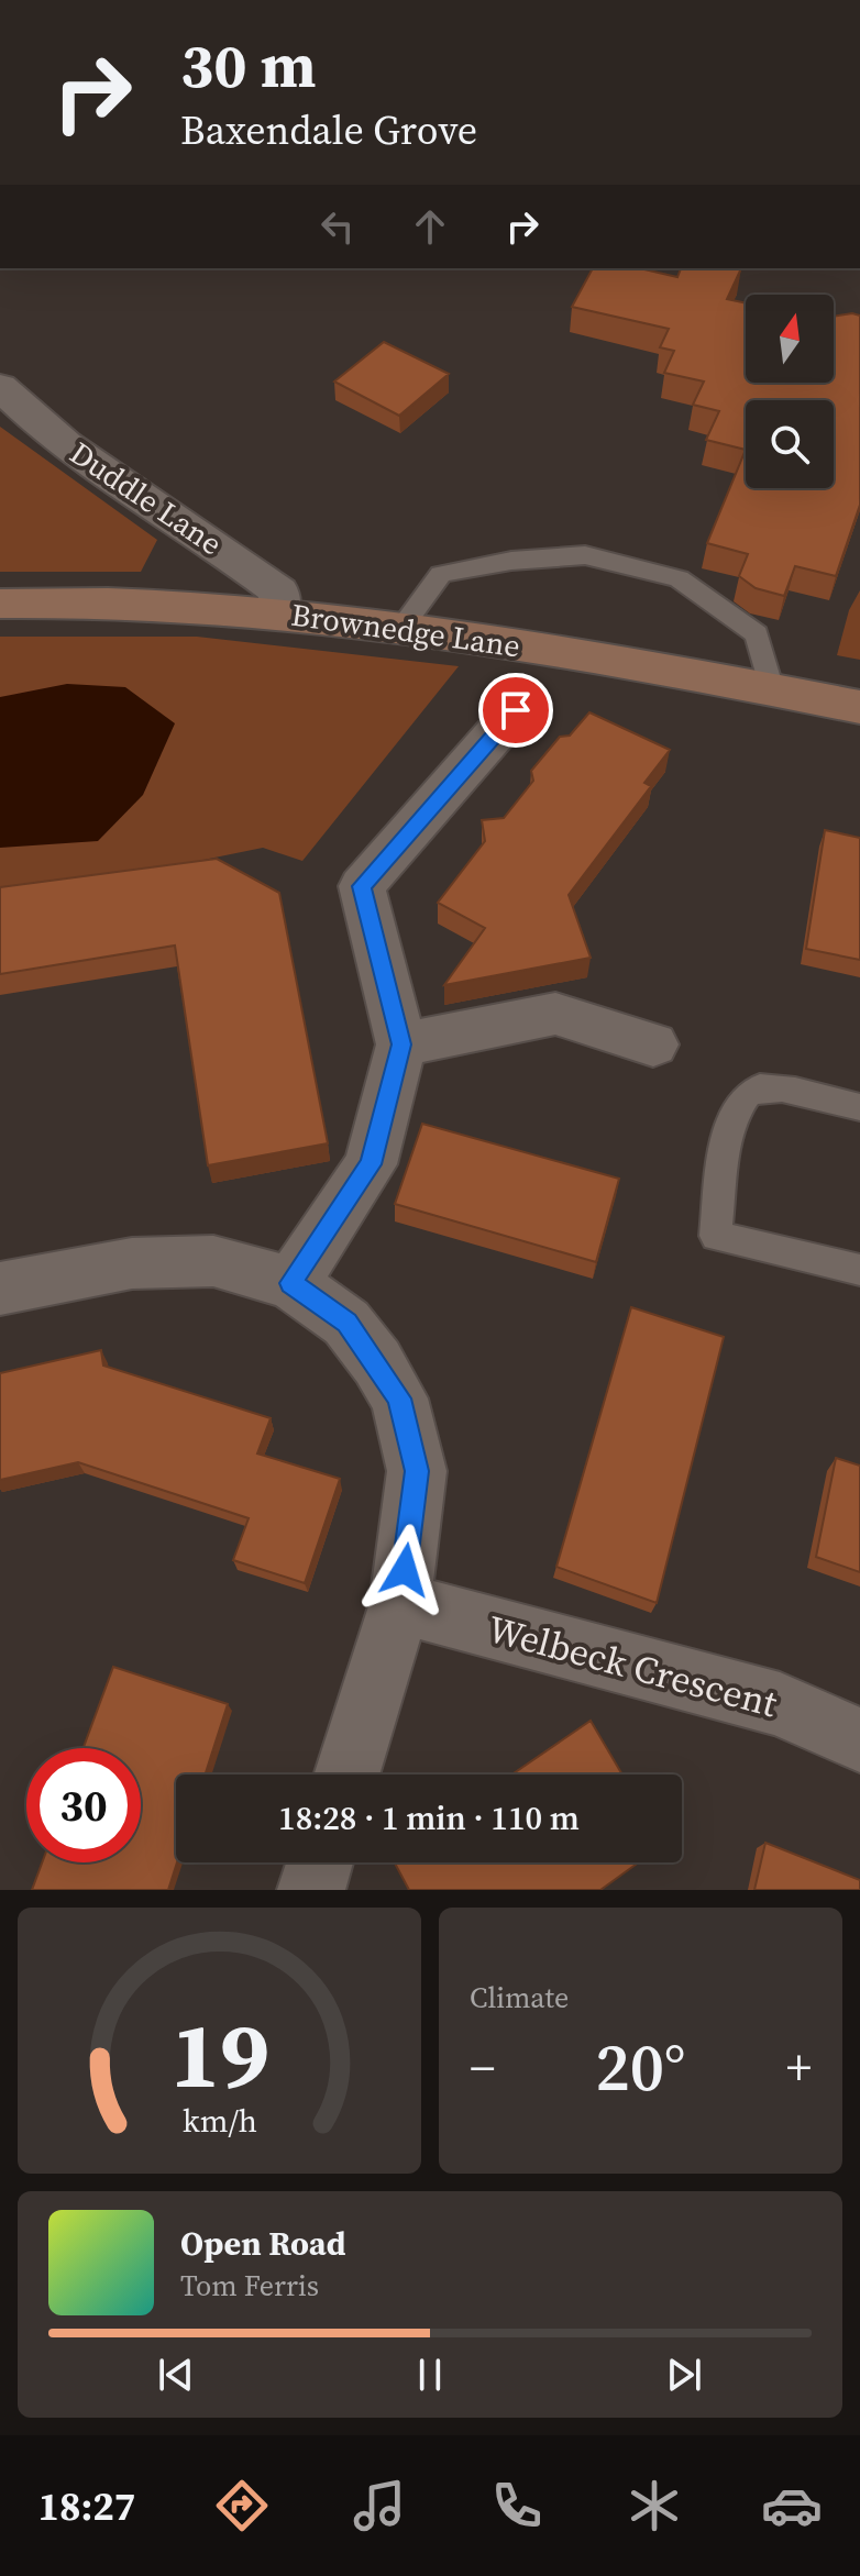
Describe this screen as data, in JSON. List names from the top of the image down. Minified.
{"streets":{"main road":["Brownedge Lane"],"street":["Duddle Lane","Welbeck Crescent"]},"crossings":[["Duddle Lane","Brownedge Lane"]],"north":"top","page":{"turn":["30 m","Baxendale Grove"],"limit":"30","trip":"18:28 · 1 min · 110 m","tile":"Climate","heat":["−","20°","+"],"song":["Open Road","Tom Ferris"],"tabs":"18:27","gauge":["19","km/h"]}}
